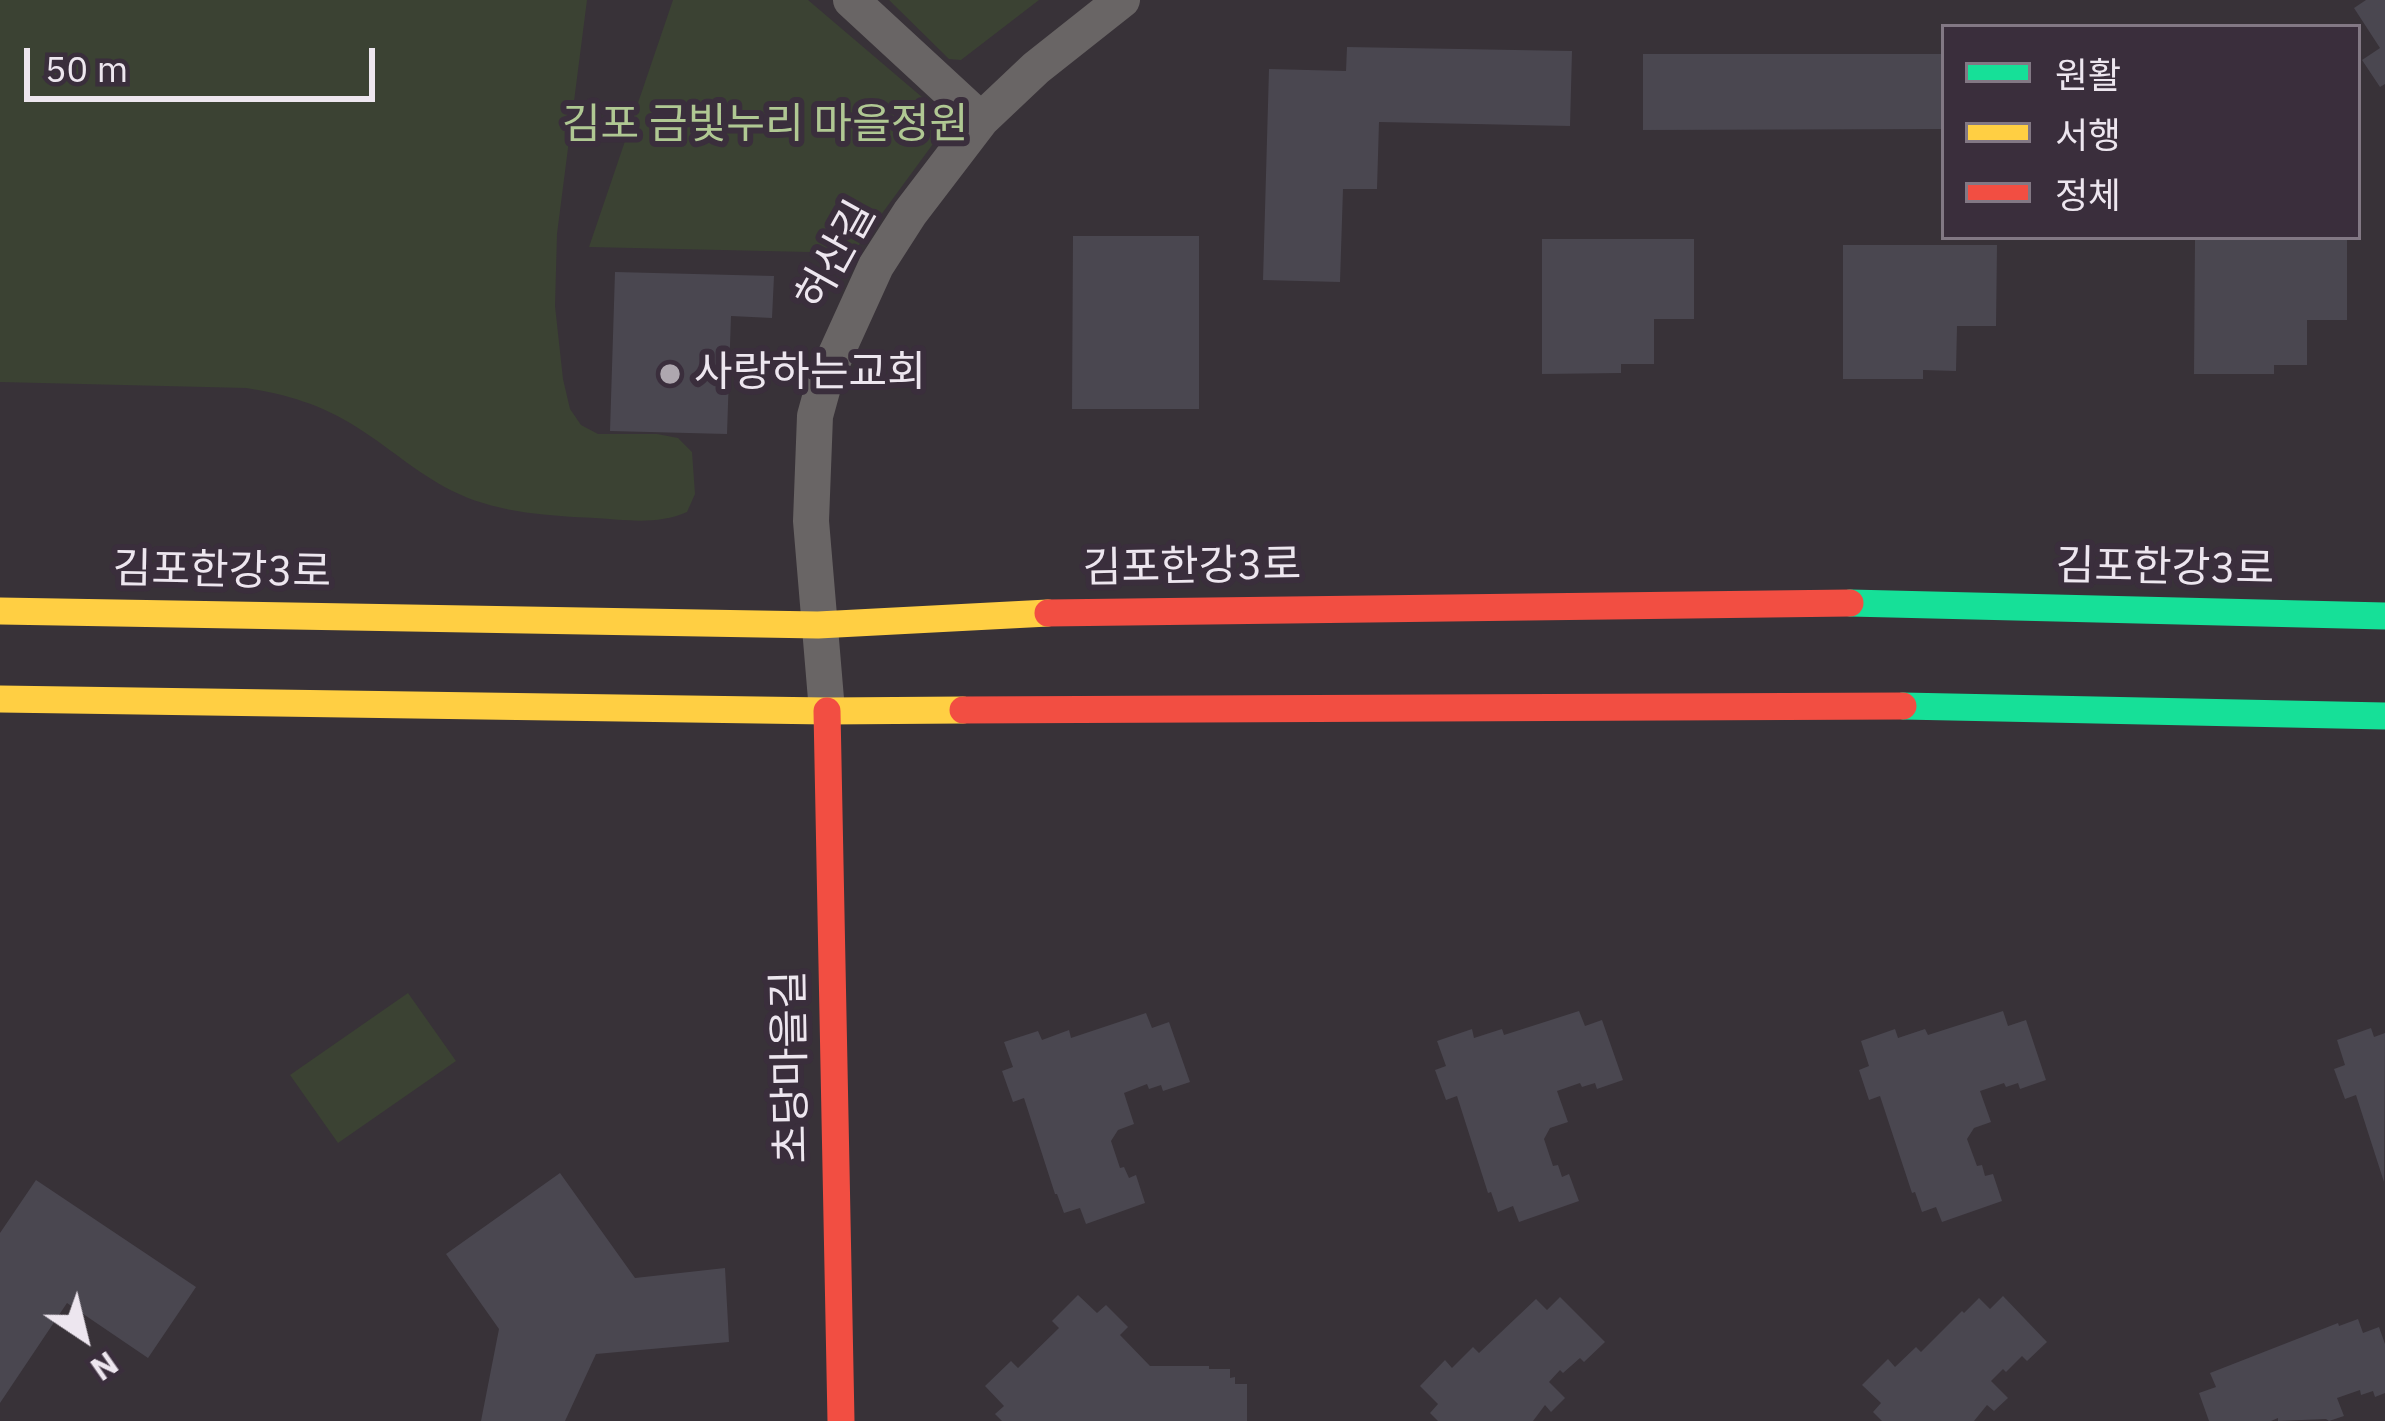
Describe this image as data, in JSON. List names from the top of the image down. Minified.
{"streets":{"street":["허산길","김포한강3로","초당마을길"]},"crossings":[["허산길","김포한강3로"],["허산길","초당마을길"]],"parks":["김포 금빛누리 마을정원"],"places":["사랑하는교회"],"legend":["원활","서행","정체"],"scale_bar":"50 m","north":"bottom right"}
